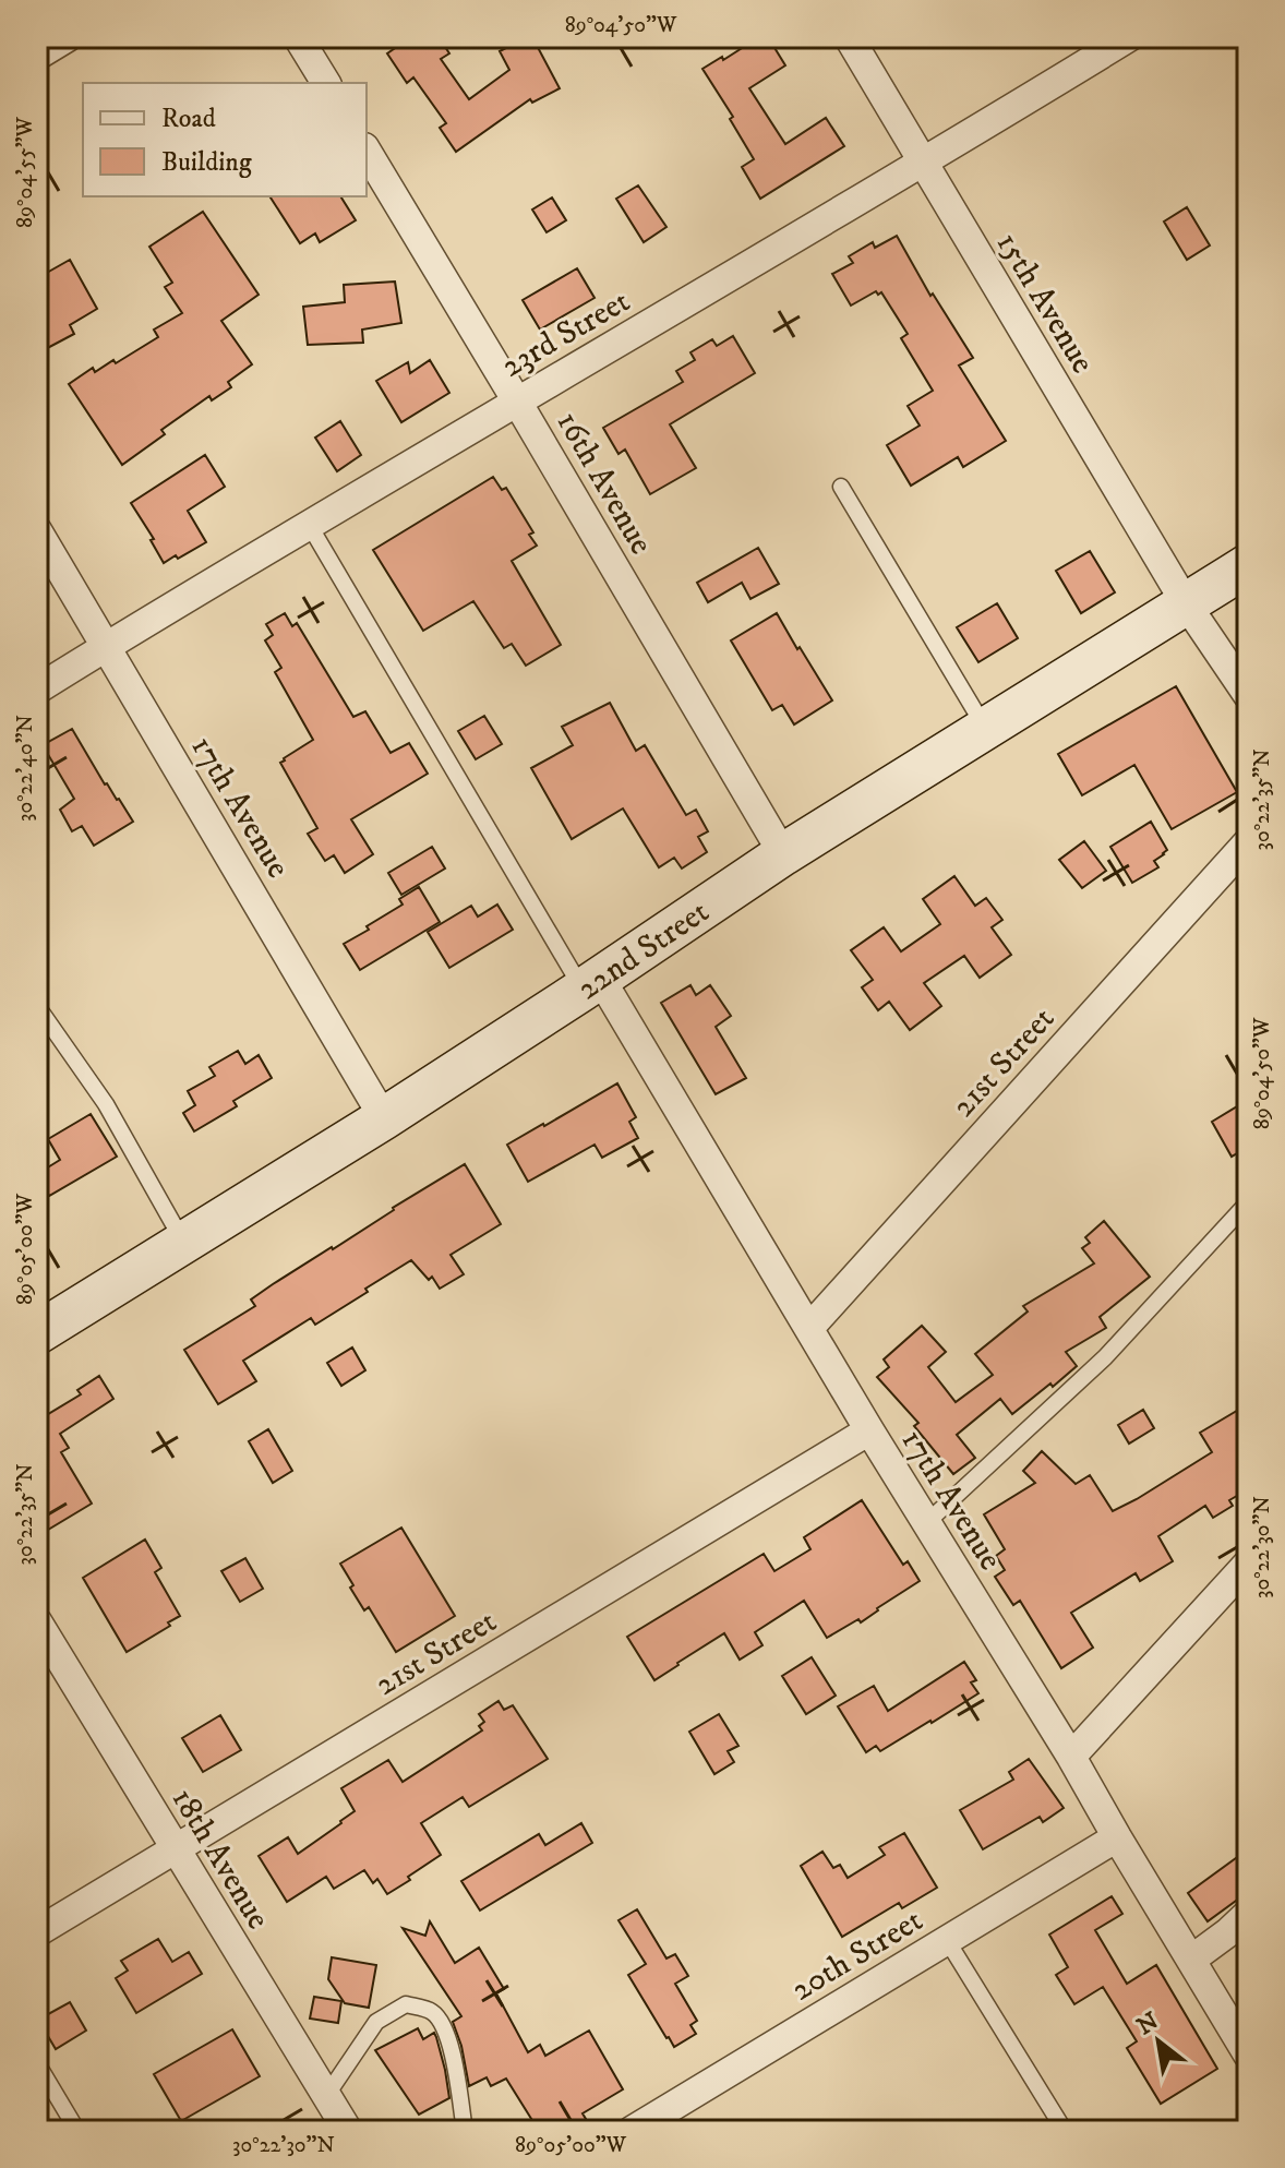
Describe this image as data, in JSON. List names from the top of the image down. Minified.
{"streets":{"street":["15th Avenue","23rd Street","16th Avenue","17th Avenue","22nd Street","21st Street","18th Avenue","20th Street"]},"crossings":[["15th Avenue","23rd Street"],["15th Avenue","22nd Street"],["23rd Street","16th Avenue"],["23rd Street","17th Avenue"],["16th Avenue","22nd Street"],["17th Avenue","22nd Street"],["17th Avenue","21st Street"],["17th Avenue","20th Street"],["21st Street","18th Avenue"]],"legend":["Road","Building"],"north":"top left","coordinates":["89°04'50\"W","89°04'55\"W","30°22'40\"N","30°22'35\"N","89°05'00\"W","30°22'30\"N"]}
